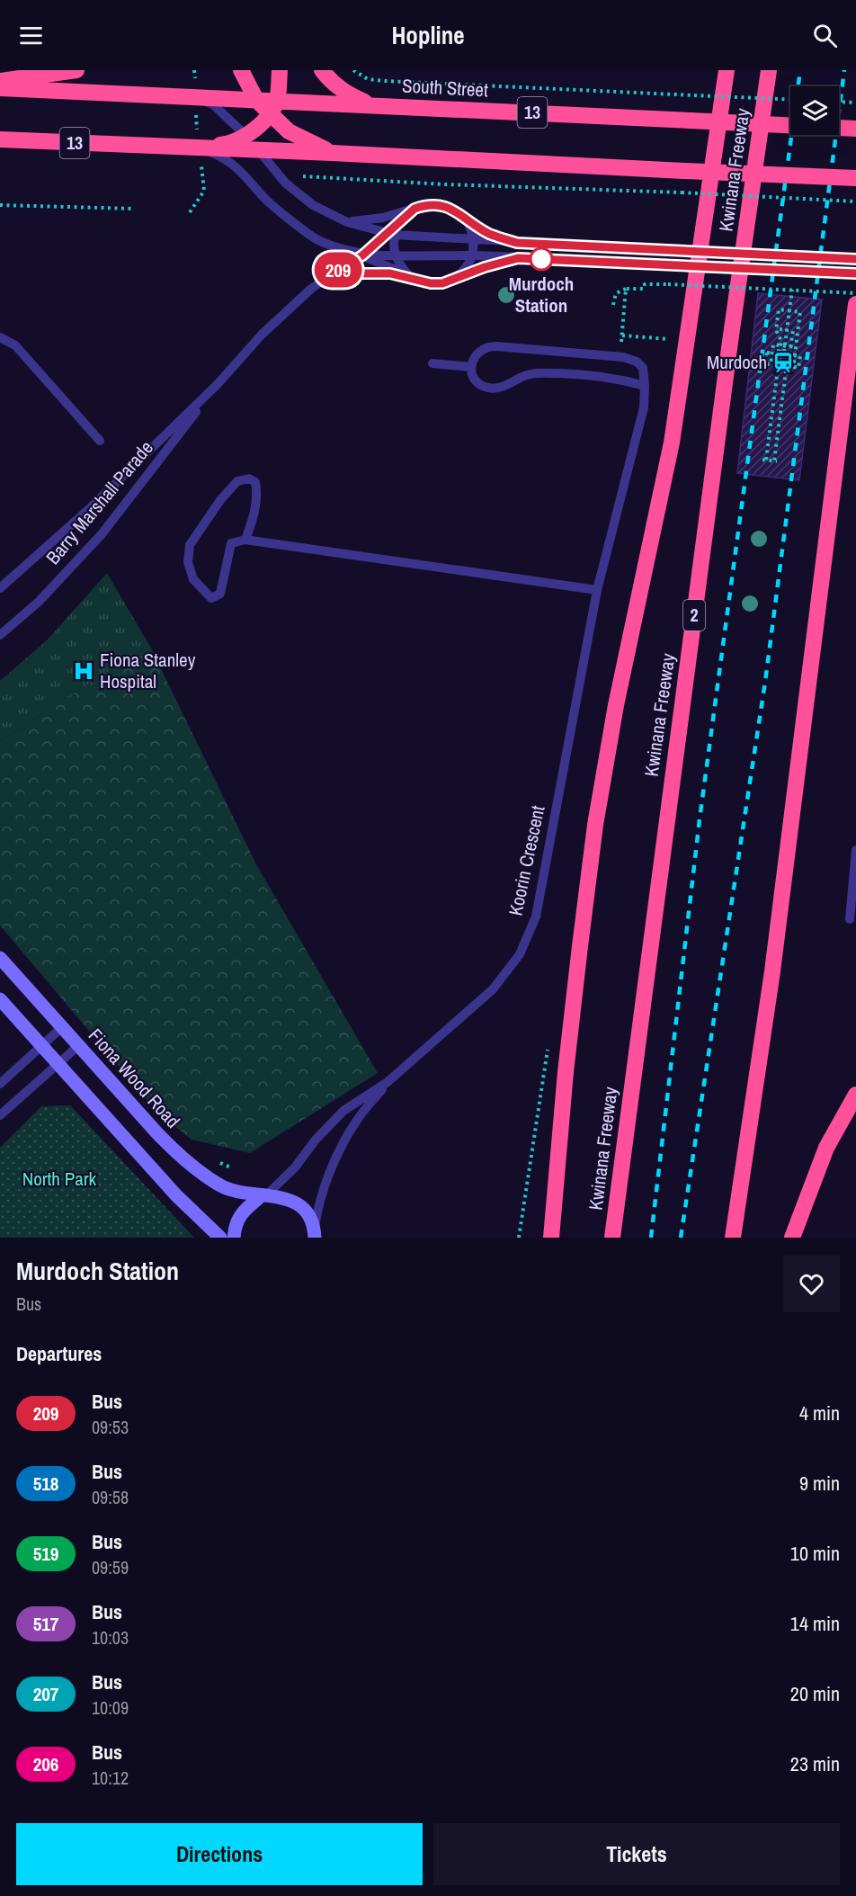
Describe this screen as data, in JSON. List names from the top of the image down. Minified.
{"streets":{"highway":["South Street","13","Kwinana Freeway","2"],"street":["Fiona Wood Road"],"lane":["Barry Marshall Parade","Koorin Crescent"]},"crossings":[["Koorin Crescent","Fiona Wood Road"]],"parks":["North Park"],"places":{"other":["Murdoch Station"],"station":["Murdoch"],"hospital":["Fiona Stanley Hospital"]},"lines":["bus line 209"],"page":{"header":"Hopline","on_map":"209","heading":[["Murdoch Station","Bus"],"Departures"],"list":[{"mark":"209","name":"Bus","note":"09:53","value":"4 min"},{"mark":"518","name":"Bus","note":"09:58","value":"9 min"},{"mark":"519","name":"Bus","note":"09:59","value":"10 min"},{"mark":"517","name":"Bus","note":"10:03","value":"14 min"},{"mark":"207","name":"Bus","note":"10:09","value":"20 min"},{"mark":"206","name":"Bus","note":"10:12","value":"23 min"}],"buttons":["Directions","Tickets"]}}
